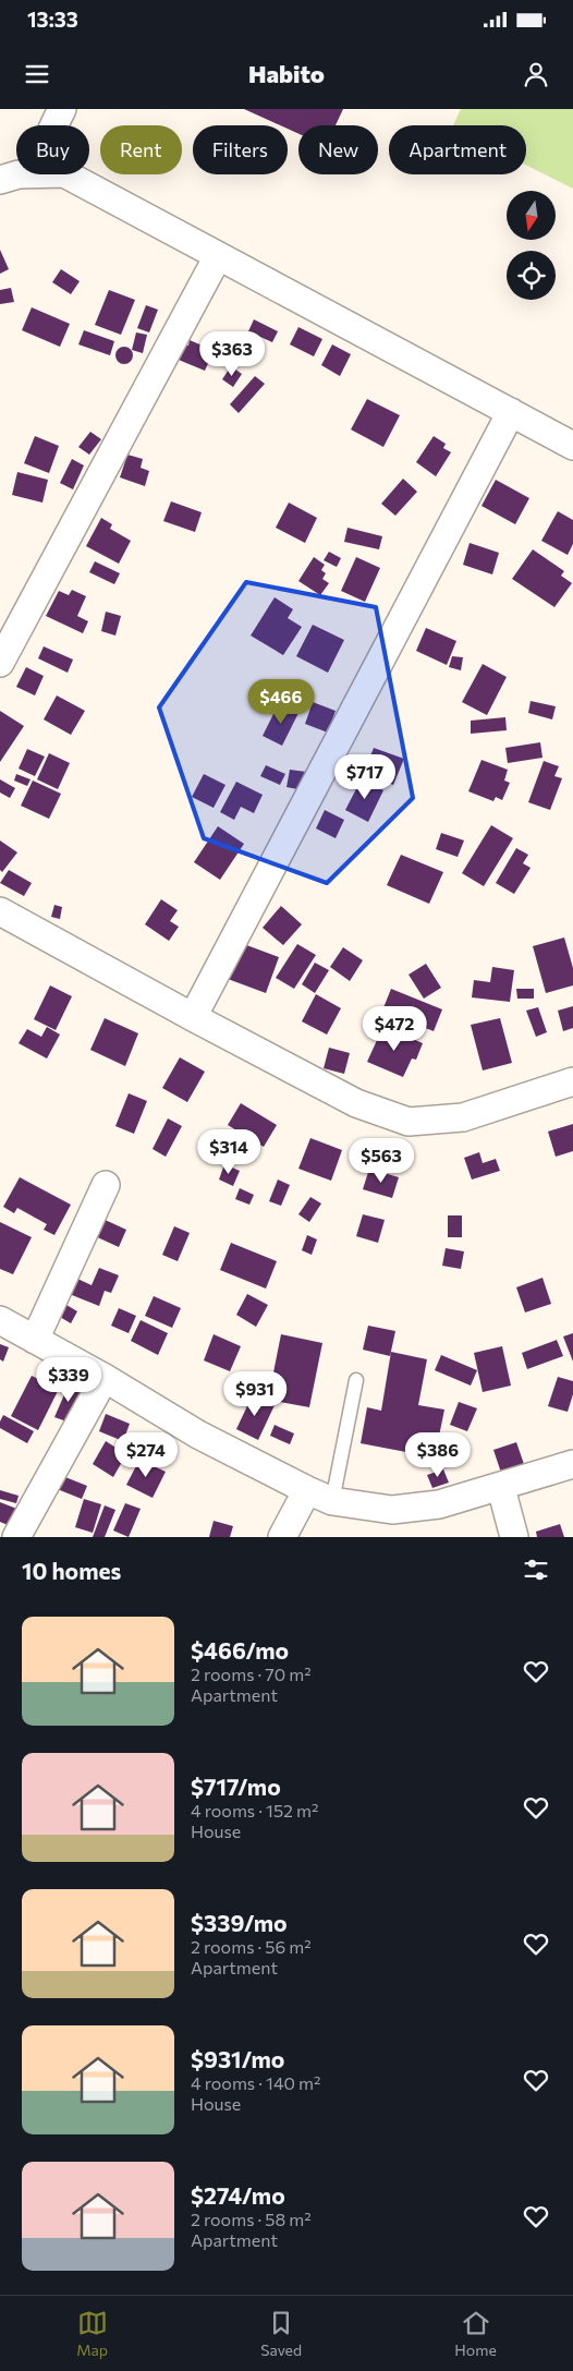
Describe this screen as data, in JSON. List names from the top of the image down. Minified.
{"north":"bottom","page":{"status":"13:33","header":"Habito","chip":["Buy","Rent","Filters","New","Apartment"],"price":["$363","$466","$717","$472","$314","$563","$339","$931","$274","$386"],"heading":"10 homes","list":[{"name":"$466/mo","note":"2 rooms · 70 m² · Apartment"},{"name":"$717/mo","note":"4 rooms · 152 m² · House"},{"name":"$339/mo","note":"2 rooms · 56 m² · Apartment"},{"name":"$931/mo","note":"4 rooms · 140 m² · House"},{"name":"$274/mo","note":"2 rooms · 58 m² · Apartment"}],"tabs":["Map","Saved","Home"]}}
